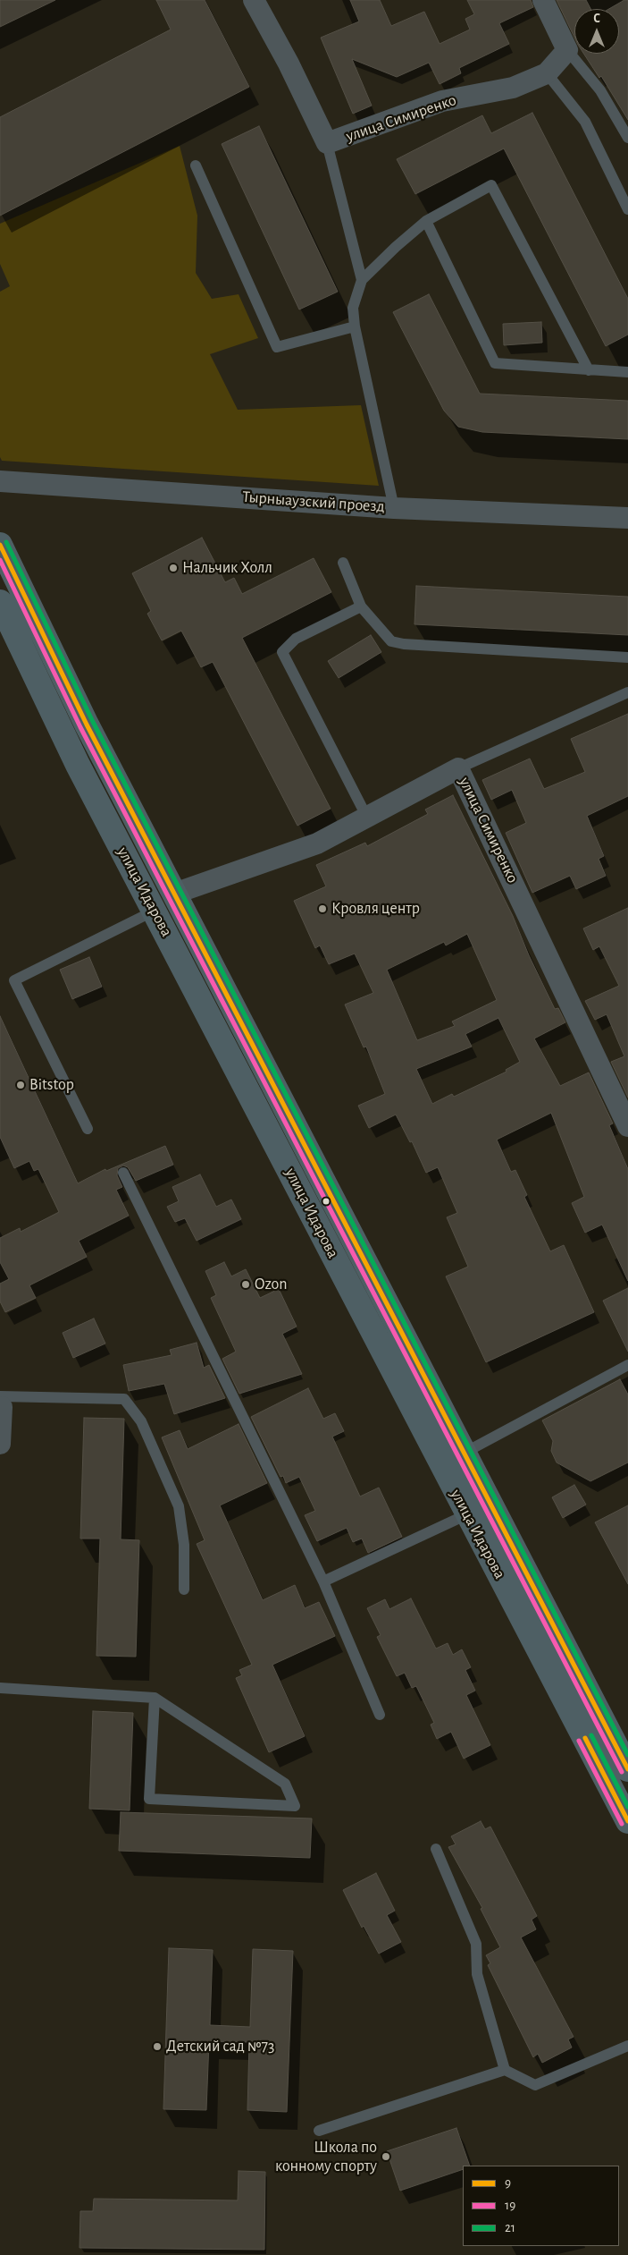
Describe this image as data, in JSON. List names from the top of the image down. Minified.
{"streets":{"main road":["улица Идарова"],"street":["улица Симиренко","Тырныаузский проезд"]},"crossings":[["улица Симиренко","улица Идарова"]],"places":["Нальчик Холл","Кровля центр","Bitstop","Ozon","Детский сад №73","Школа по конному спорту"],"lines":["transit line 21","transit line 9","transit line 19"],"legend":["9","19","21"],"north":"top"}
